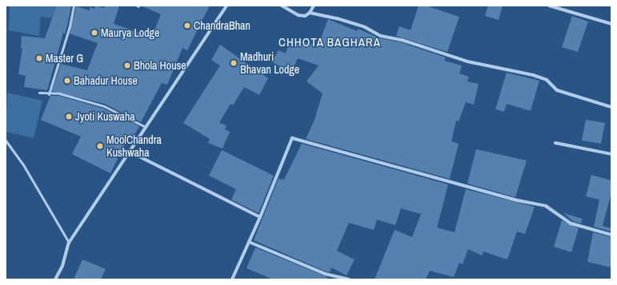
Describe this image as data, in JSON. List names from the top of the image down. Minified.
{"districts":["CHHOTA BAGHARA"],"places":["ChandraBhan","Maurya Lodge","Master G","Madhuri Bhavan Lodge","Bhola House","Bahadur House","Jyoti Kuswaha","MoolChandra Kushwaha"]}
